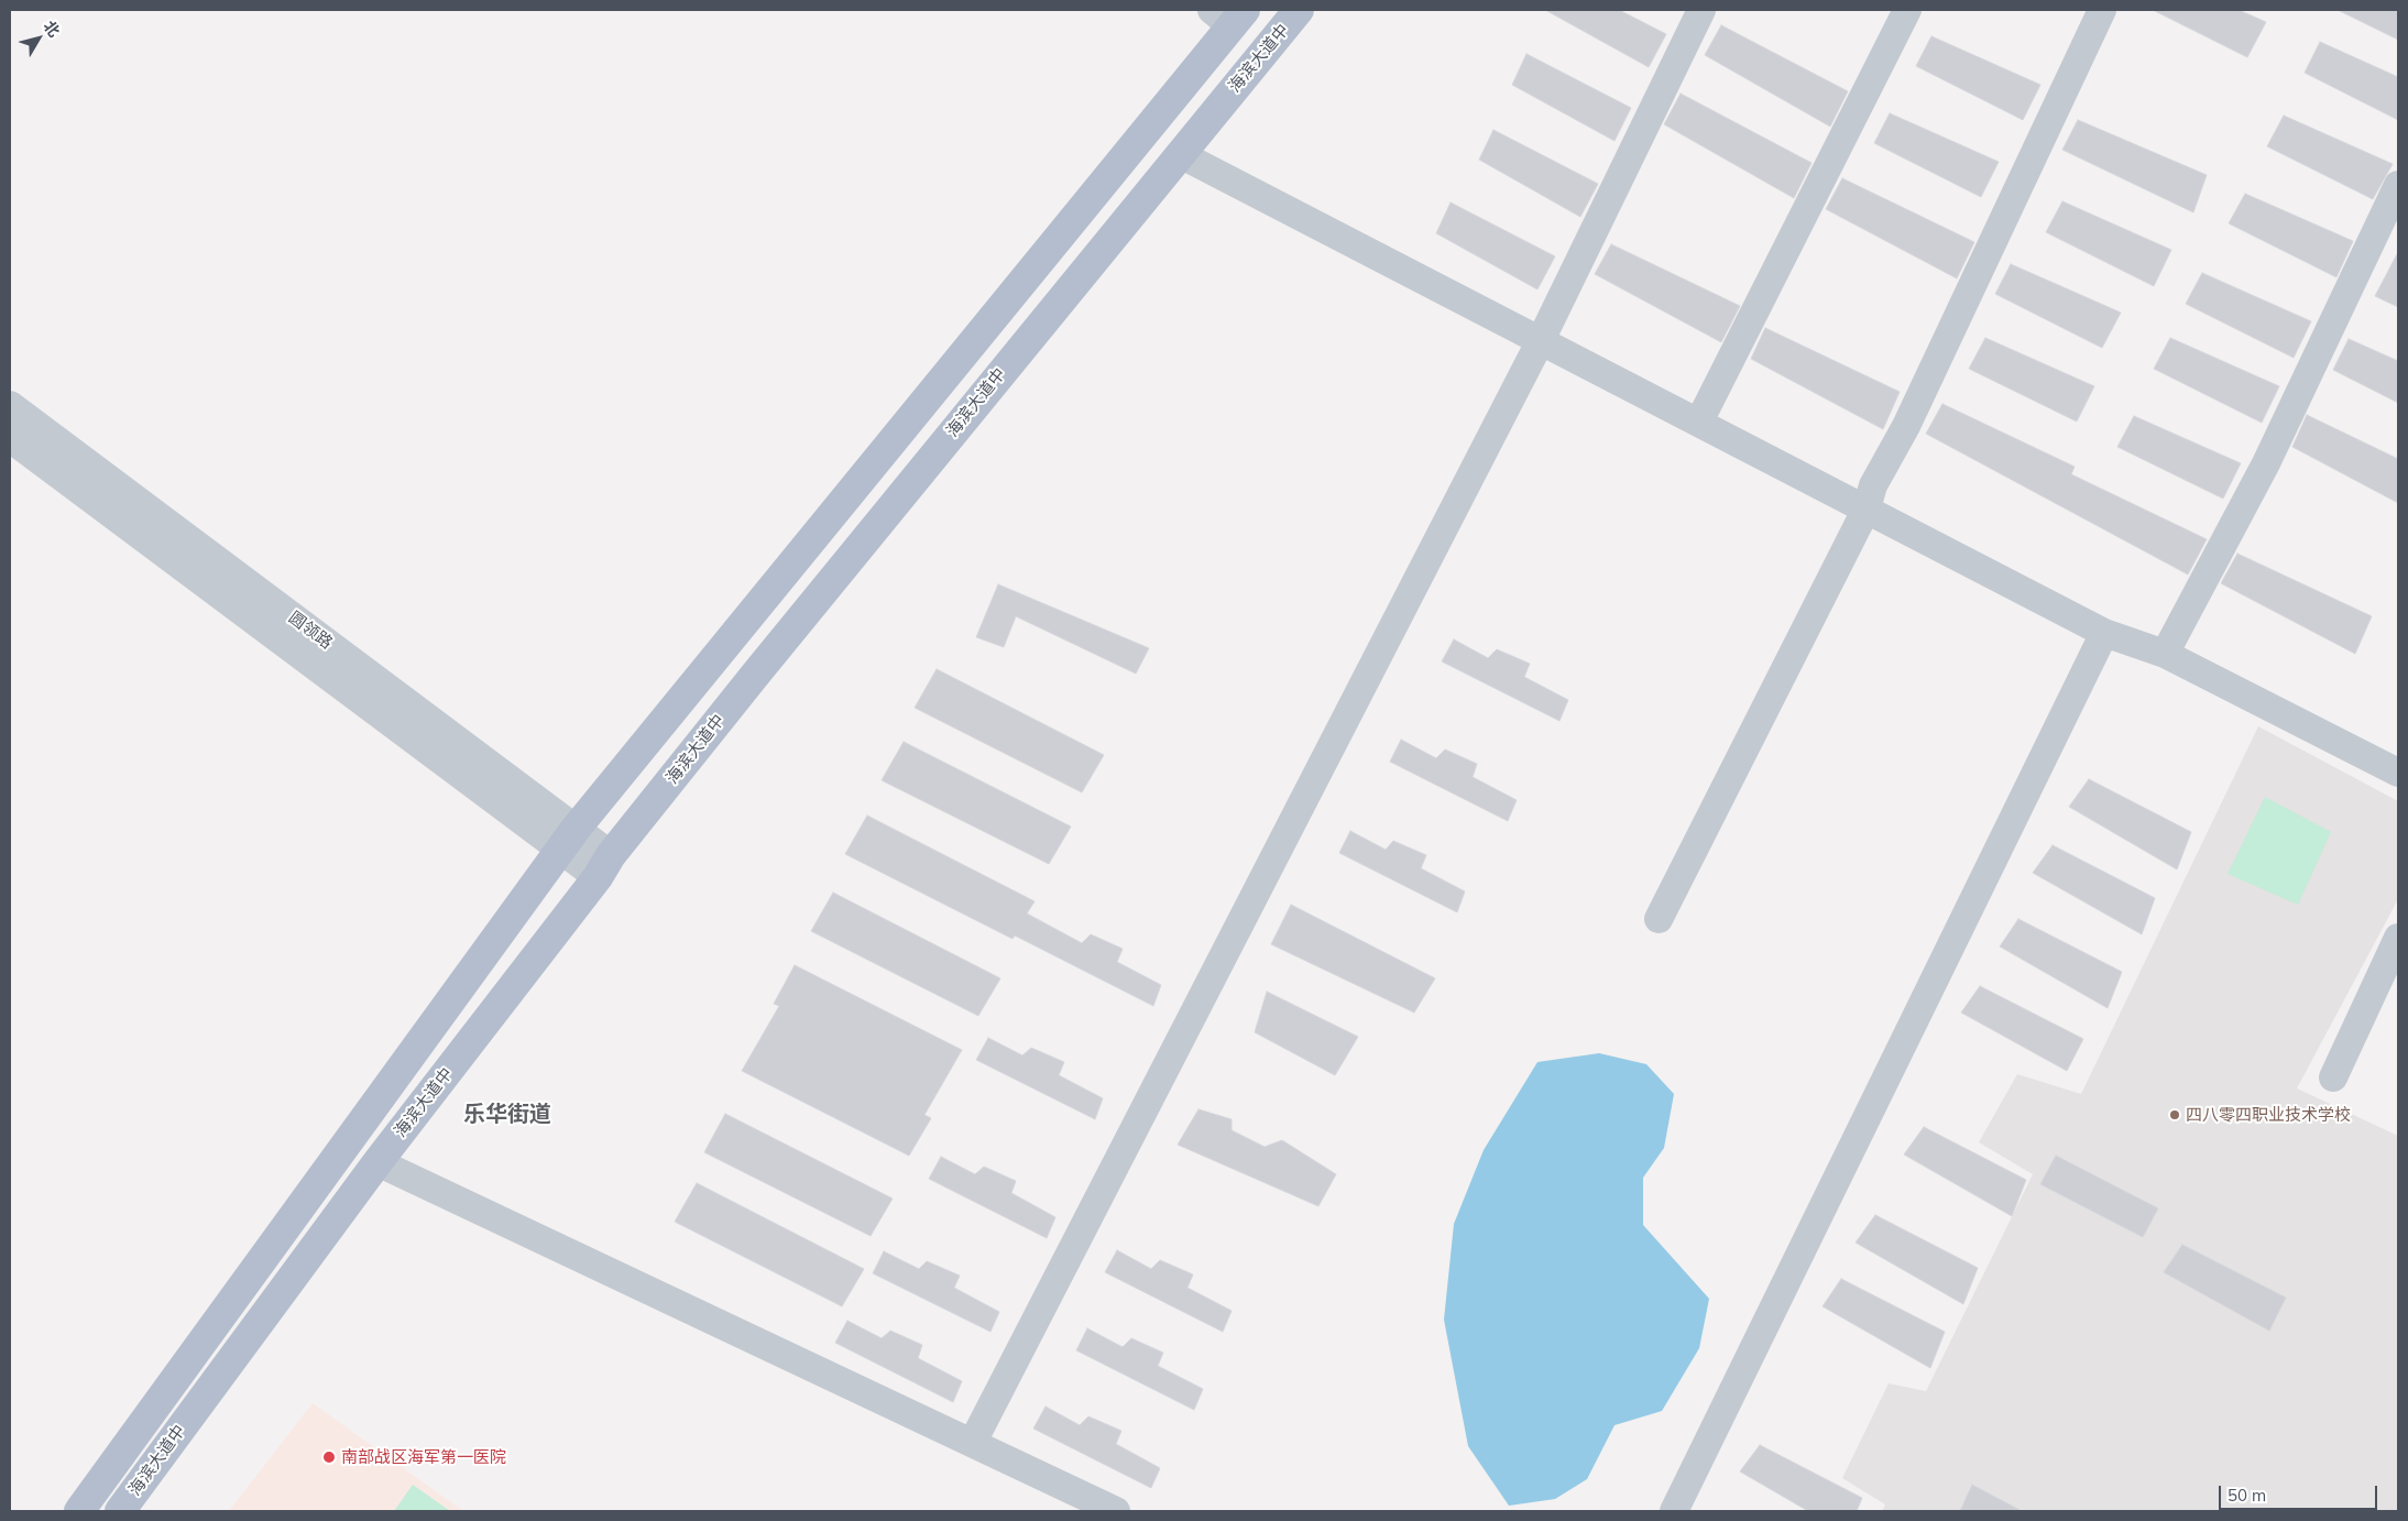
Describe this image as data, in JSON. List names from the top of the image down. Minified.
{"streets":{"main road":["海滨大道中"],"street":["圆领路"]},"crossings":[["海滨大道中","圆领路"]],"districts":["乐华街道"],"places":["四八零四职业技术学校","南部战区海军第一医院"],"scale_bar":"50 m","north":"top right"}
